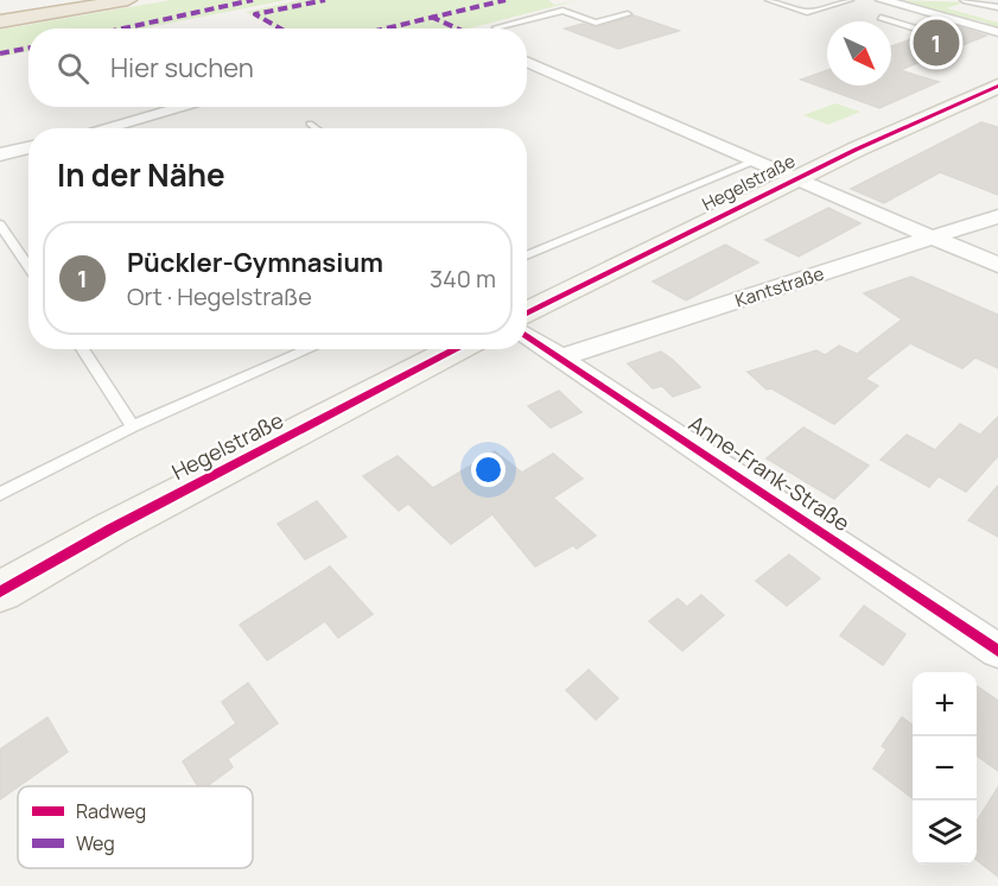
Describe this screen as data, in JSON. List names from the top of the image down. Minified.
{"streets":{"street":["Hegelstraße","Kantstraße","Anne-Frank-Straße"]},"crossings":[["Hegelstraße","Kantstraße"],["Kantstraße","Anne-Frank-Straße"]],"legend":["Radweg","Weg"],"north":"bottom right","page":{"pins":"1","search":"Hier suchen","heading":"In der Nähe","list":[{"mark":"1","name":"Pückler-Gymnasium","note":"Ort · Hegelstraße","value":"340 m"}],"map_buttons":["+","−"]}}
